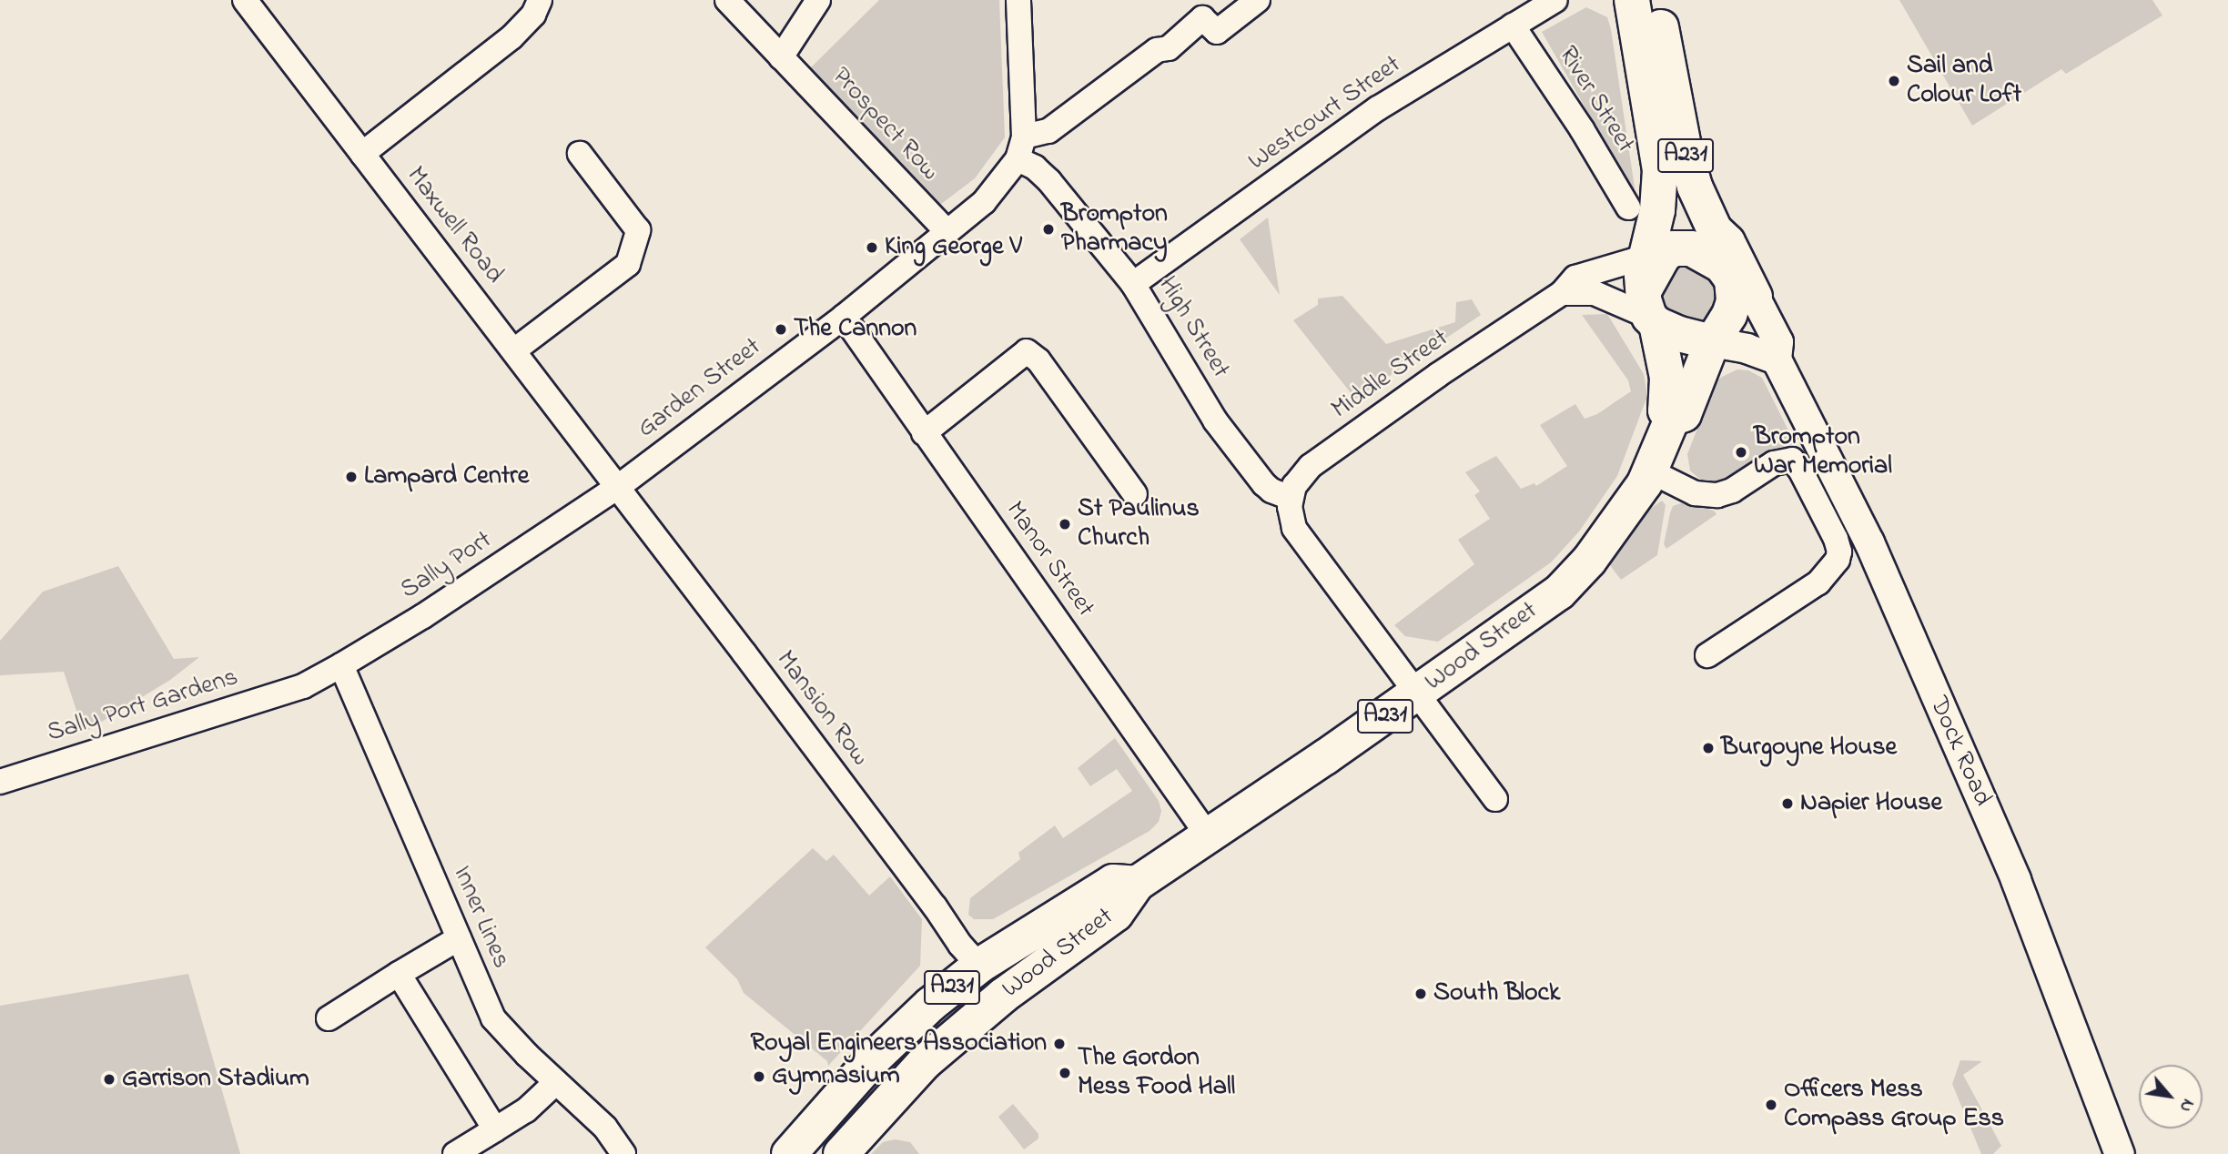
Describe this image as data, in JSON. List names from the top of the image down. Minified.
{"streets":{"main road":["A231","Wood Street","Dock Road"],"street":["River Street","Westcourt Street","Prospect Row","Maxwell Road","High Street","Middle Street","Garden Street","Manor Street","Sally Port","Sally Port Gardens","Mansion Row","Inner Lines"]},"crossings":[["River Street","Westcourt Street"],["Westcourt Street","High Street"],["Prospect Row","Garden Street"],["Maxwell Road","Garden Street"],["Maxwell Road","Sally Port"],["Maxwell Road","Mansion Row"],["High Street","Middle Street"],["High Street","Garden Street"],["Middle Street","Wood Street"],["Middle Street","Dock Road"],["Garden Street","Manor Street"],["Garden Street","Sally Port"],["Garden Street","Mansion Row"],["Manor Street","Wood Street"],["Sally Port","Sally Port Gardens"],["Sally Port","Mansion Row"],["Sally Port","Inner Lines"],["Wood Street","Mansion Row"],["Wood Street","Dock Road"]],"places":["Sail and Colour Loft","Brompton Pharmacy","King George V","The Cannon","Brompton War Memorial","Lampard Centre","St Paulinus Church","Burgoyne House","Napier House","South Block","Royal Engineers Association","The Gordon Mess Food Hall","Gymnasium","Garrison Stadium","Officers Mess Compass Group Ess"],"north":"bottom right"}
